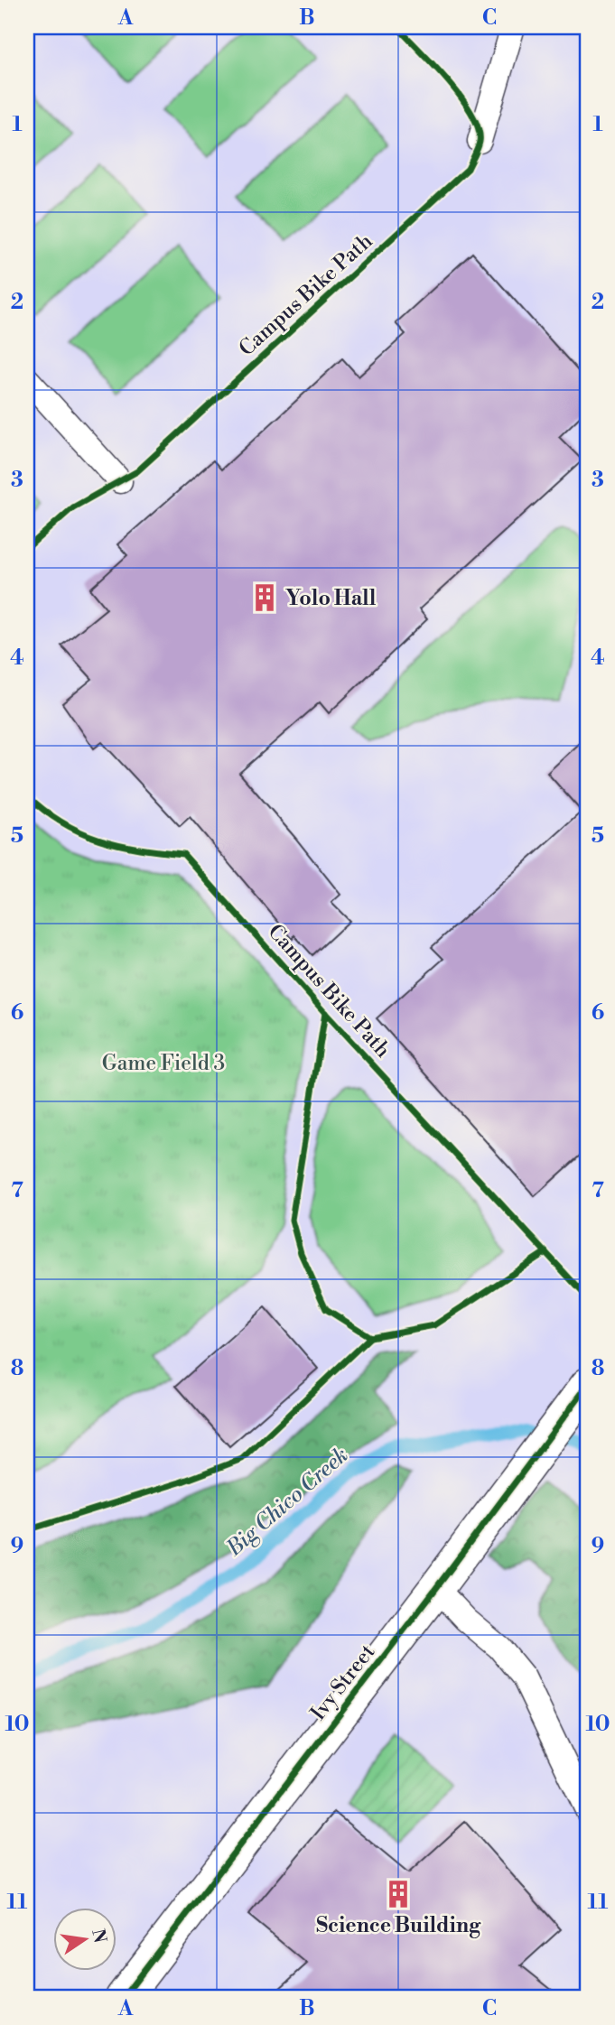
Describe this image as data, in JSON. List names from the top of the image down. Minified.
{"streets":{"street":["Ivy Street"],"cycle path":["Campus Bike Path"]},"water":["Big Chico Creek"],"parks":["Game Field 3"],"places":{"building":["Yolo Hall","Science Building"]},"north":"right","grid":{"columns":["A","B","C"],"rows":["1","2","3","4","5","6","7","8","9","10","11"]}}
